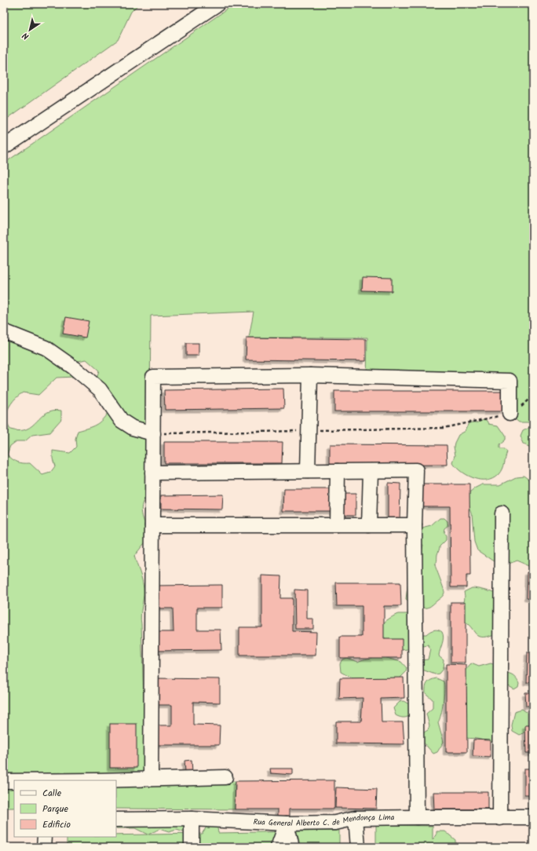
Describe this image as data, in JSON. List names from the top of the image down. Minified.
{"streets":{"street":["Rua General Alberto C. de Mendonça Lima"]},"legend":["Calle","Parque","Edificio"],"north":"bottom left"}
